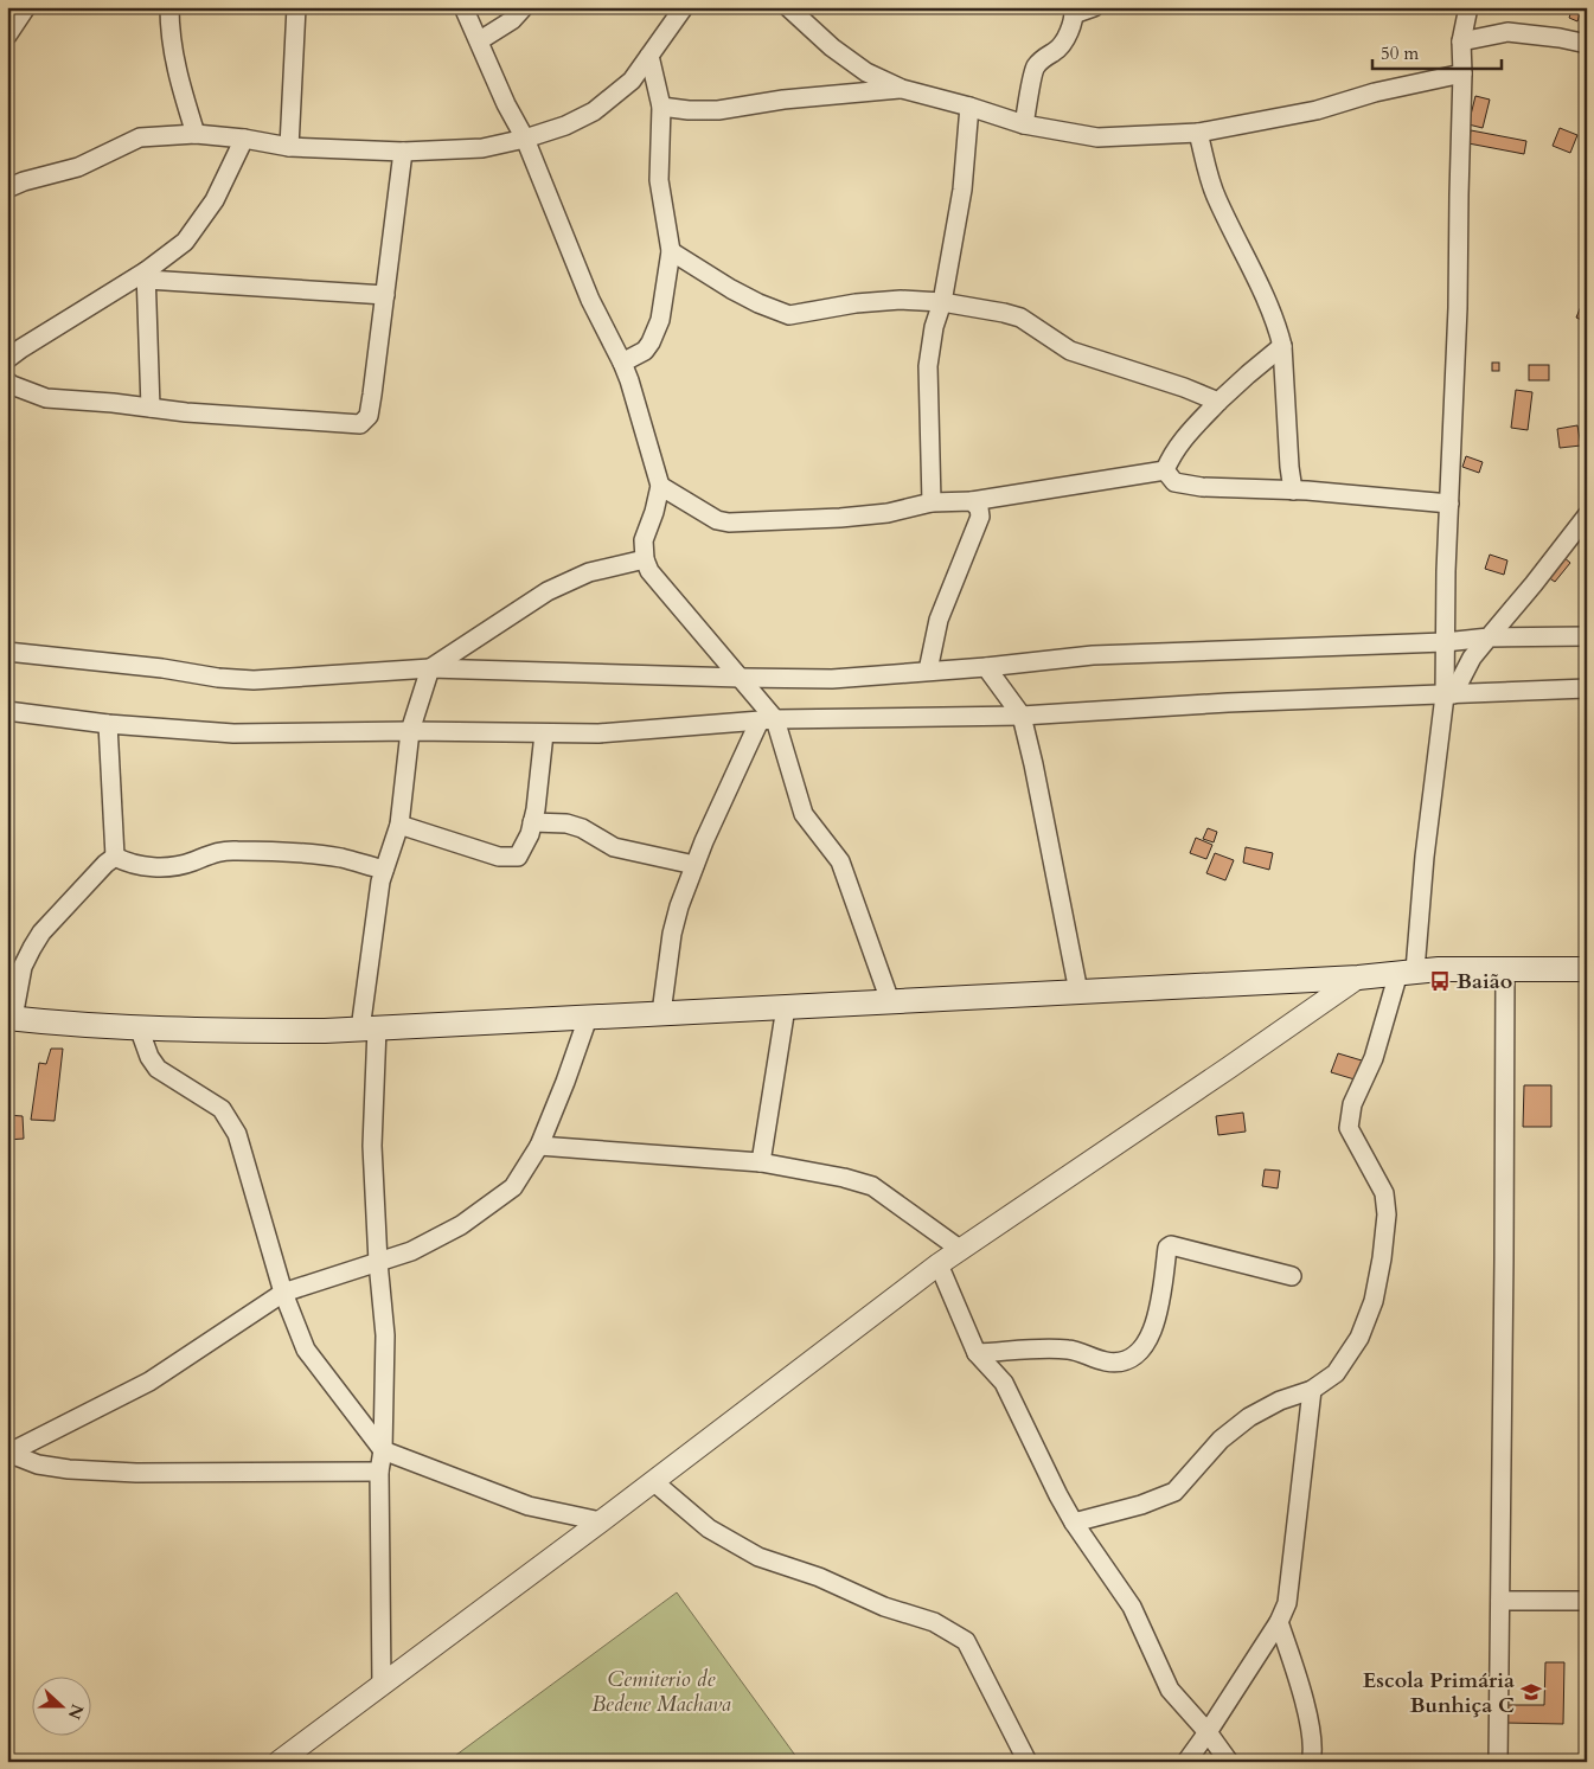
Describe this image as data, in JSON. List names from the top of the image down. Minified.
{"parks":["Cemiterio de Bedene Machava"],"places":{"bus stop":["Baião"],"school or university":["Escola Primária Bunhiça C"]},"scale_bar":"50 m","north":"right"}
